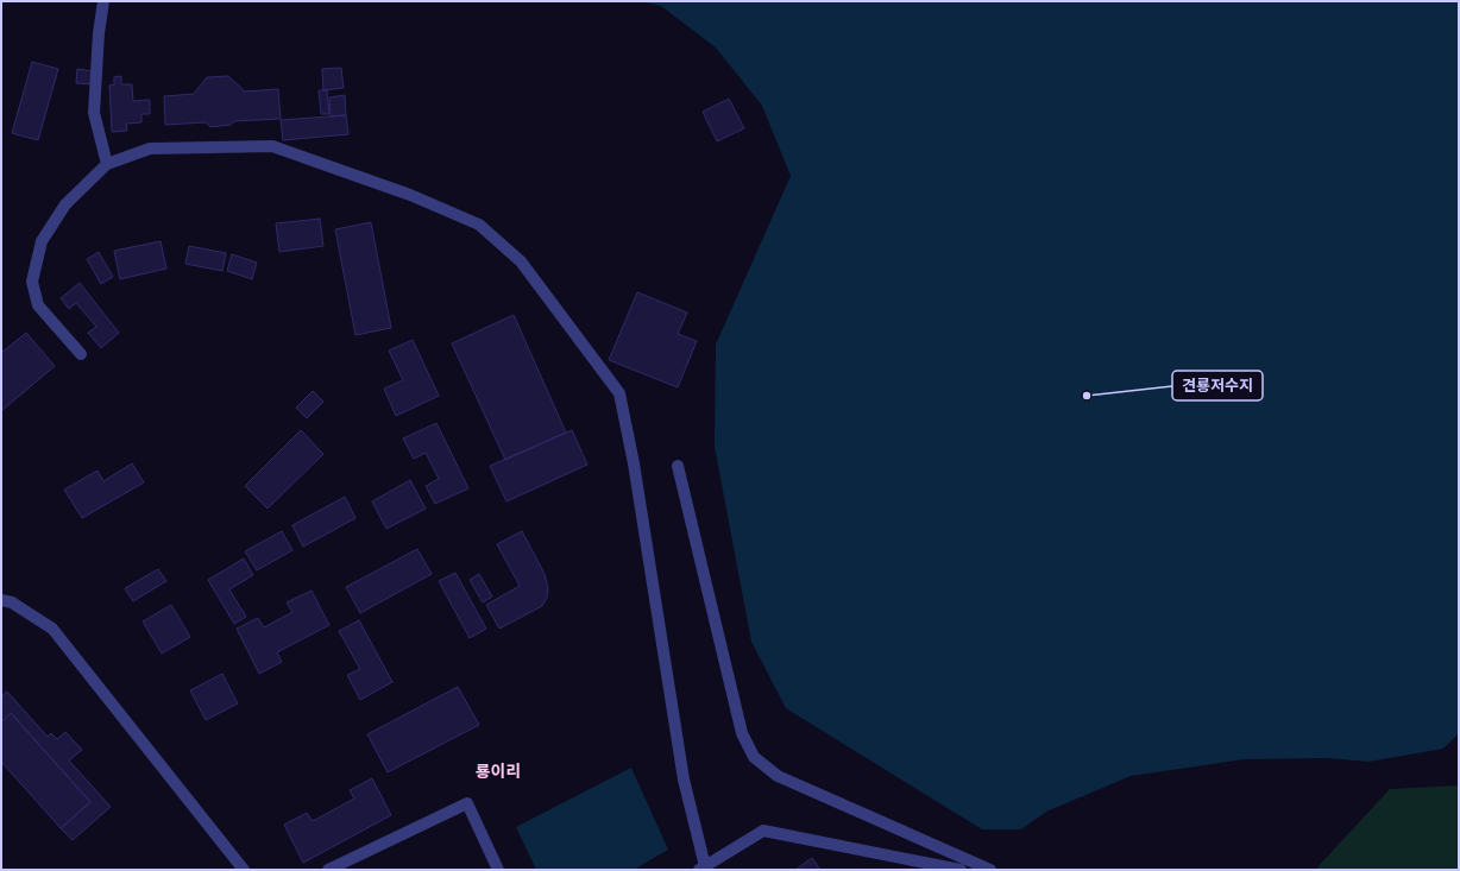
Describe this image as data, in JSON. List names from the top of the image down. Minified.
{"districts":["룡이리"],"places":["견룡저수지"]}
